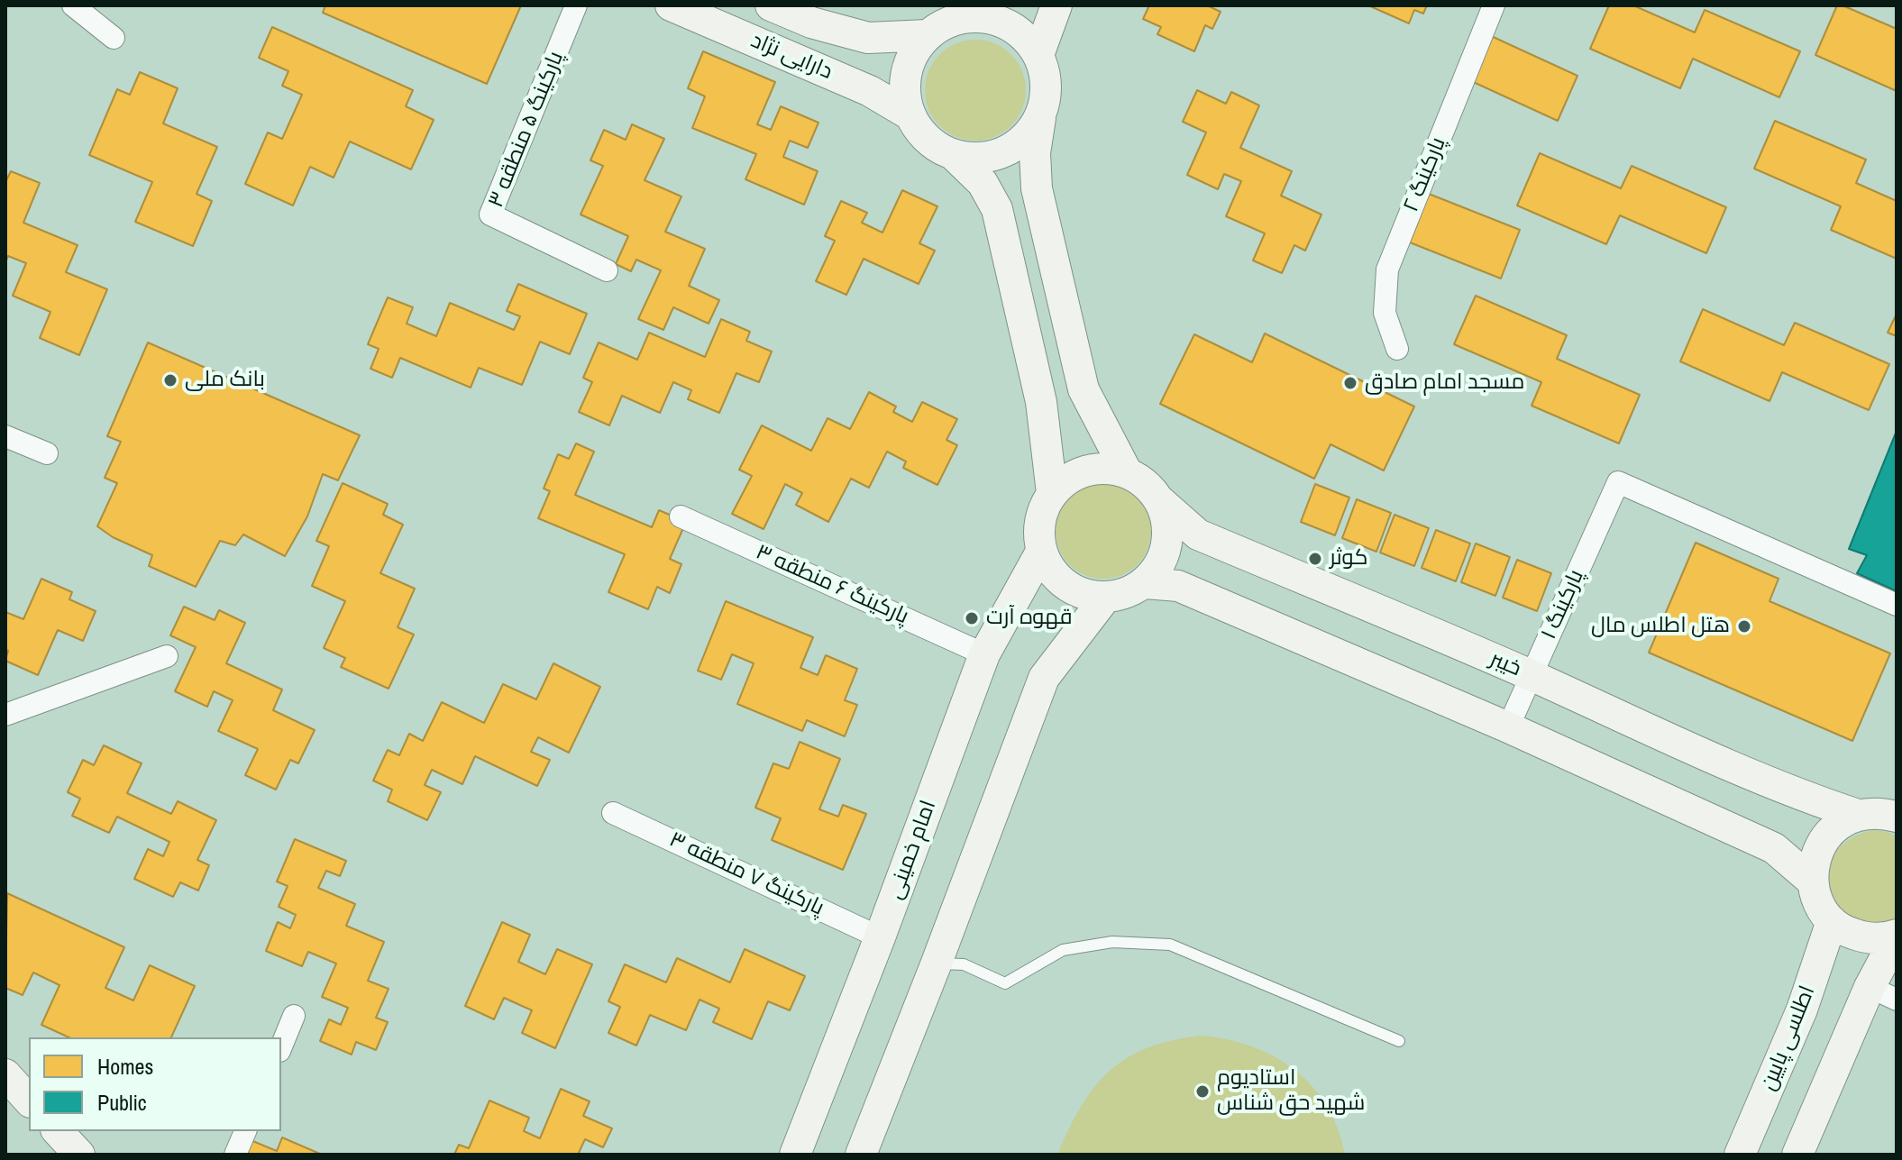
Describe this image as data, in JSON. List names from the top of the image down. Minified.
{"streets":{"street":["دارایی نژاد","پارکینگ ۵ منطقه ۳","پارکینگ ۲","پارکینگ ۶ منطقه ۳","پارکینگ ۱","خیبر","امام خمینی","پارکینگ ۷ منطقه ۳","اطلسی پایین"]},"crossings":[["پارکینگ ۶ منطقه ۳","امام خمینی"],["پارکینگ ۱","خیبر"],["خیبر","امام خمینی"],["امام خمینی","پارکینگ ۷ منطقه ۳"]],"places":["بانک ملی","مسجد امام صادق","کوثر","قهوه آرت","هتل اطلس مال","استادیوم شهید حق شناس"],"legend":["Homes","Public"]}
